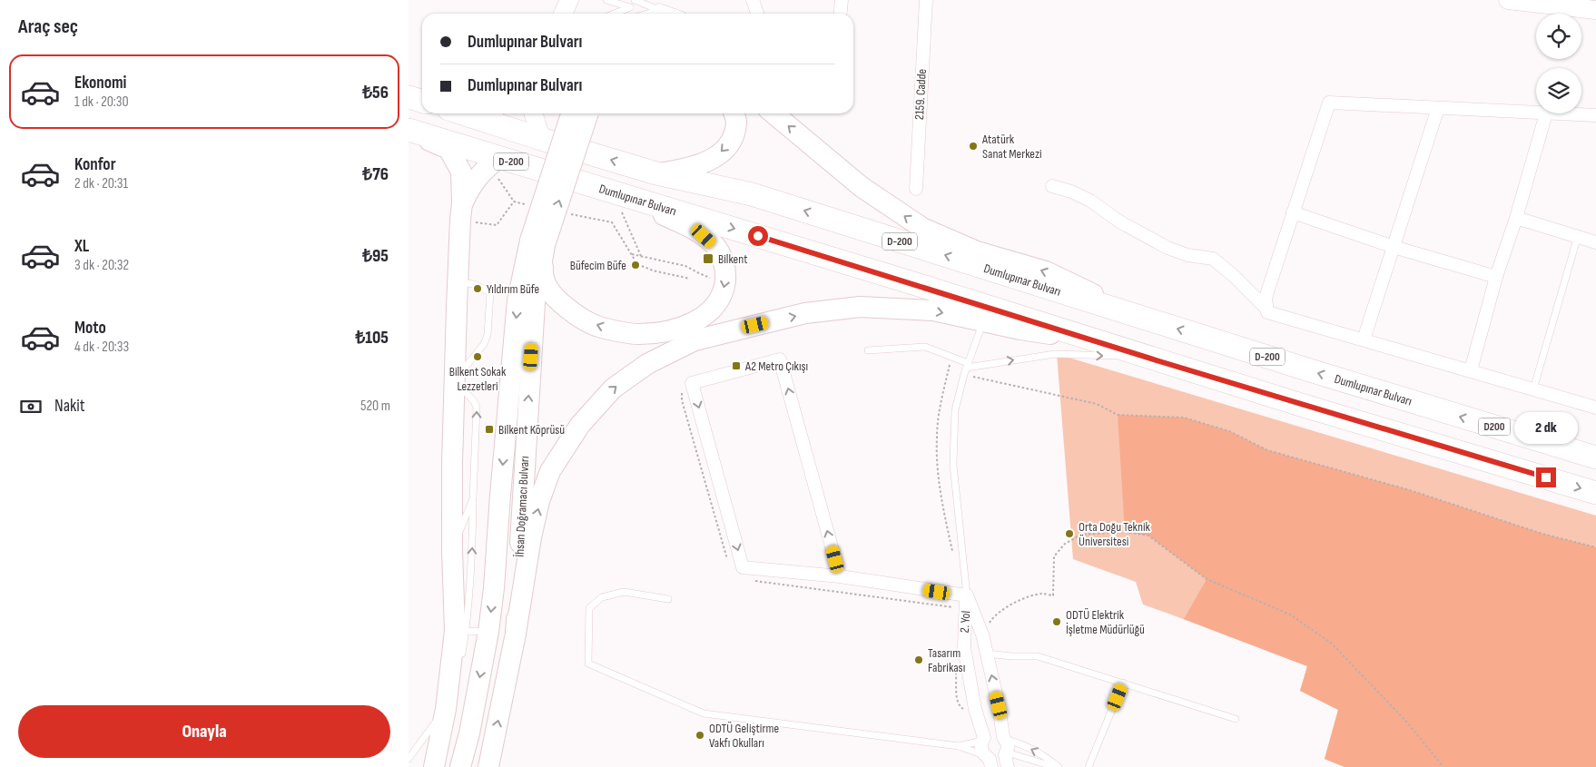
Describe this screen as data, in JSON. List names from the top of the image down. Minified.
{"streets":{"highway":["D-200","Dumlupınar Bulvarı","D200"],"main road":["İhsan Doğramacı Bulvarı"],"street":["2159. Cadde","2. Yol"]},"places":{"other":["Atatürk Sanat Merkezi","Büfecim Büfe","Yıldırım Büfe","Bilkent Sokak Lezzetleri","Orta Doğu Teknik Üniversitesi","ODTÜ Elektrik İşletme Müdürlüğü","Tasarım Fabrikası","ODTÜ Geliştirme Vakfı Okulları"],"transit":["Bilkent","A2 Metro Çıkışı","Bilkent Köprüsü"]},"page":{"heading":"Araç seç","banner":["Dumlupınar Bulvarı","Dumlupınar Bulvarı"],"list":[{"name":"Ekonomi","note":"1 dk · 20:30","value":"₺56"},{"name":"Konfor","note":"2 dk · 20:31","value":"₺76"},{"name":"XL","note":"3 dk · 20:32","value":"₺95"},{"name":"Moto","note":"4 dk · 20:33","value":"₺105"}],"pay":["Nakit","520 m"],"bubble":"2 dk","buttons":"Onayla"}}
